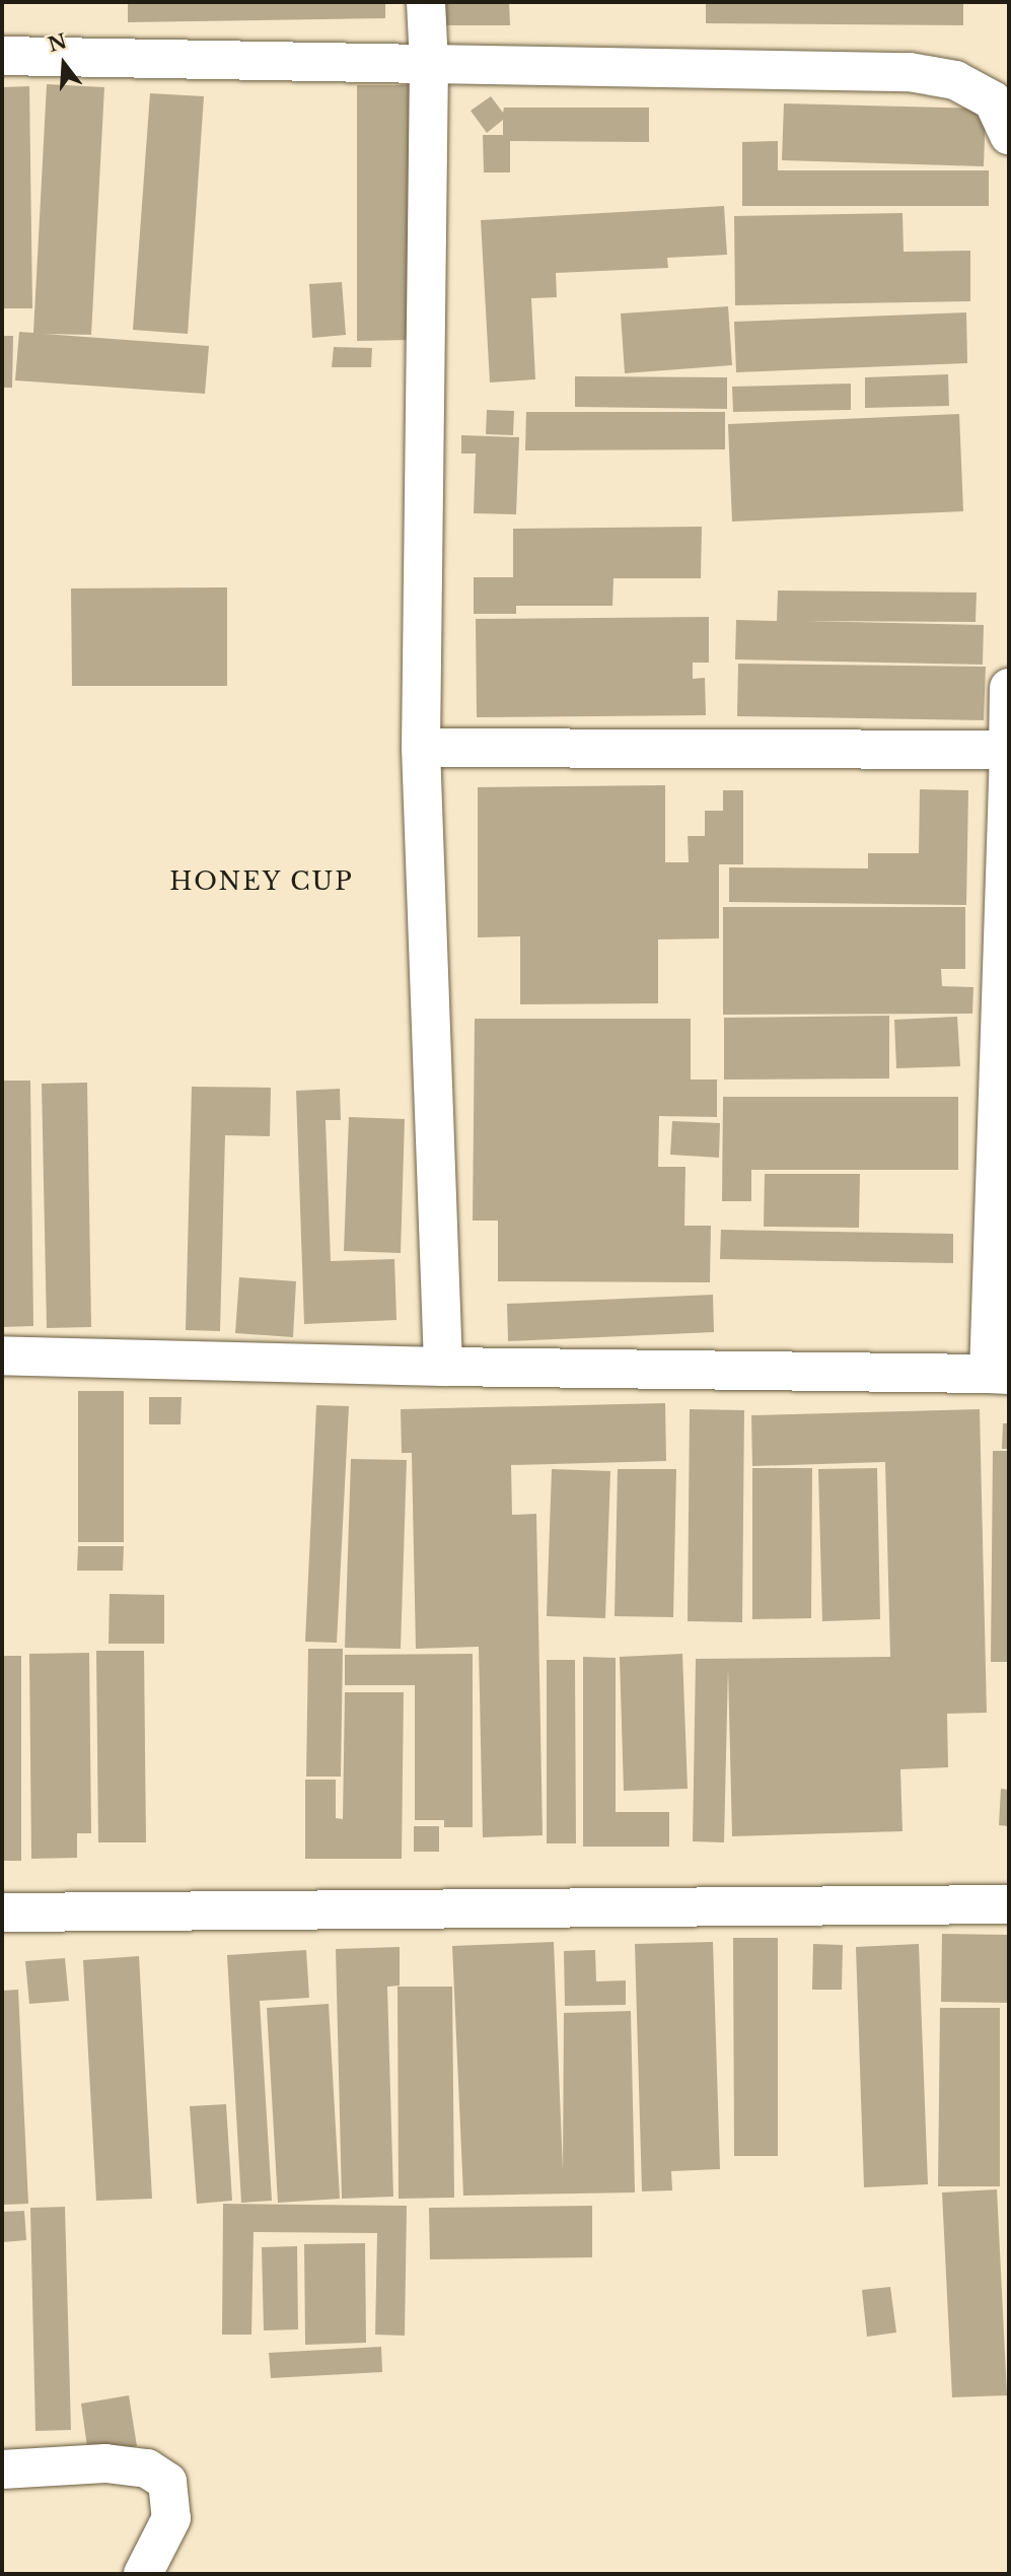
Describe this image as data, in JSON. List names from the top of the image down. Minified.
{"districts":["HONEY CUP"],"north":"top"}
